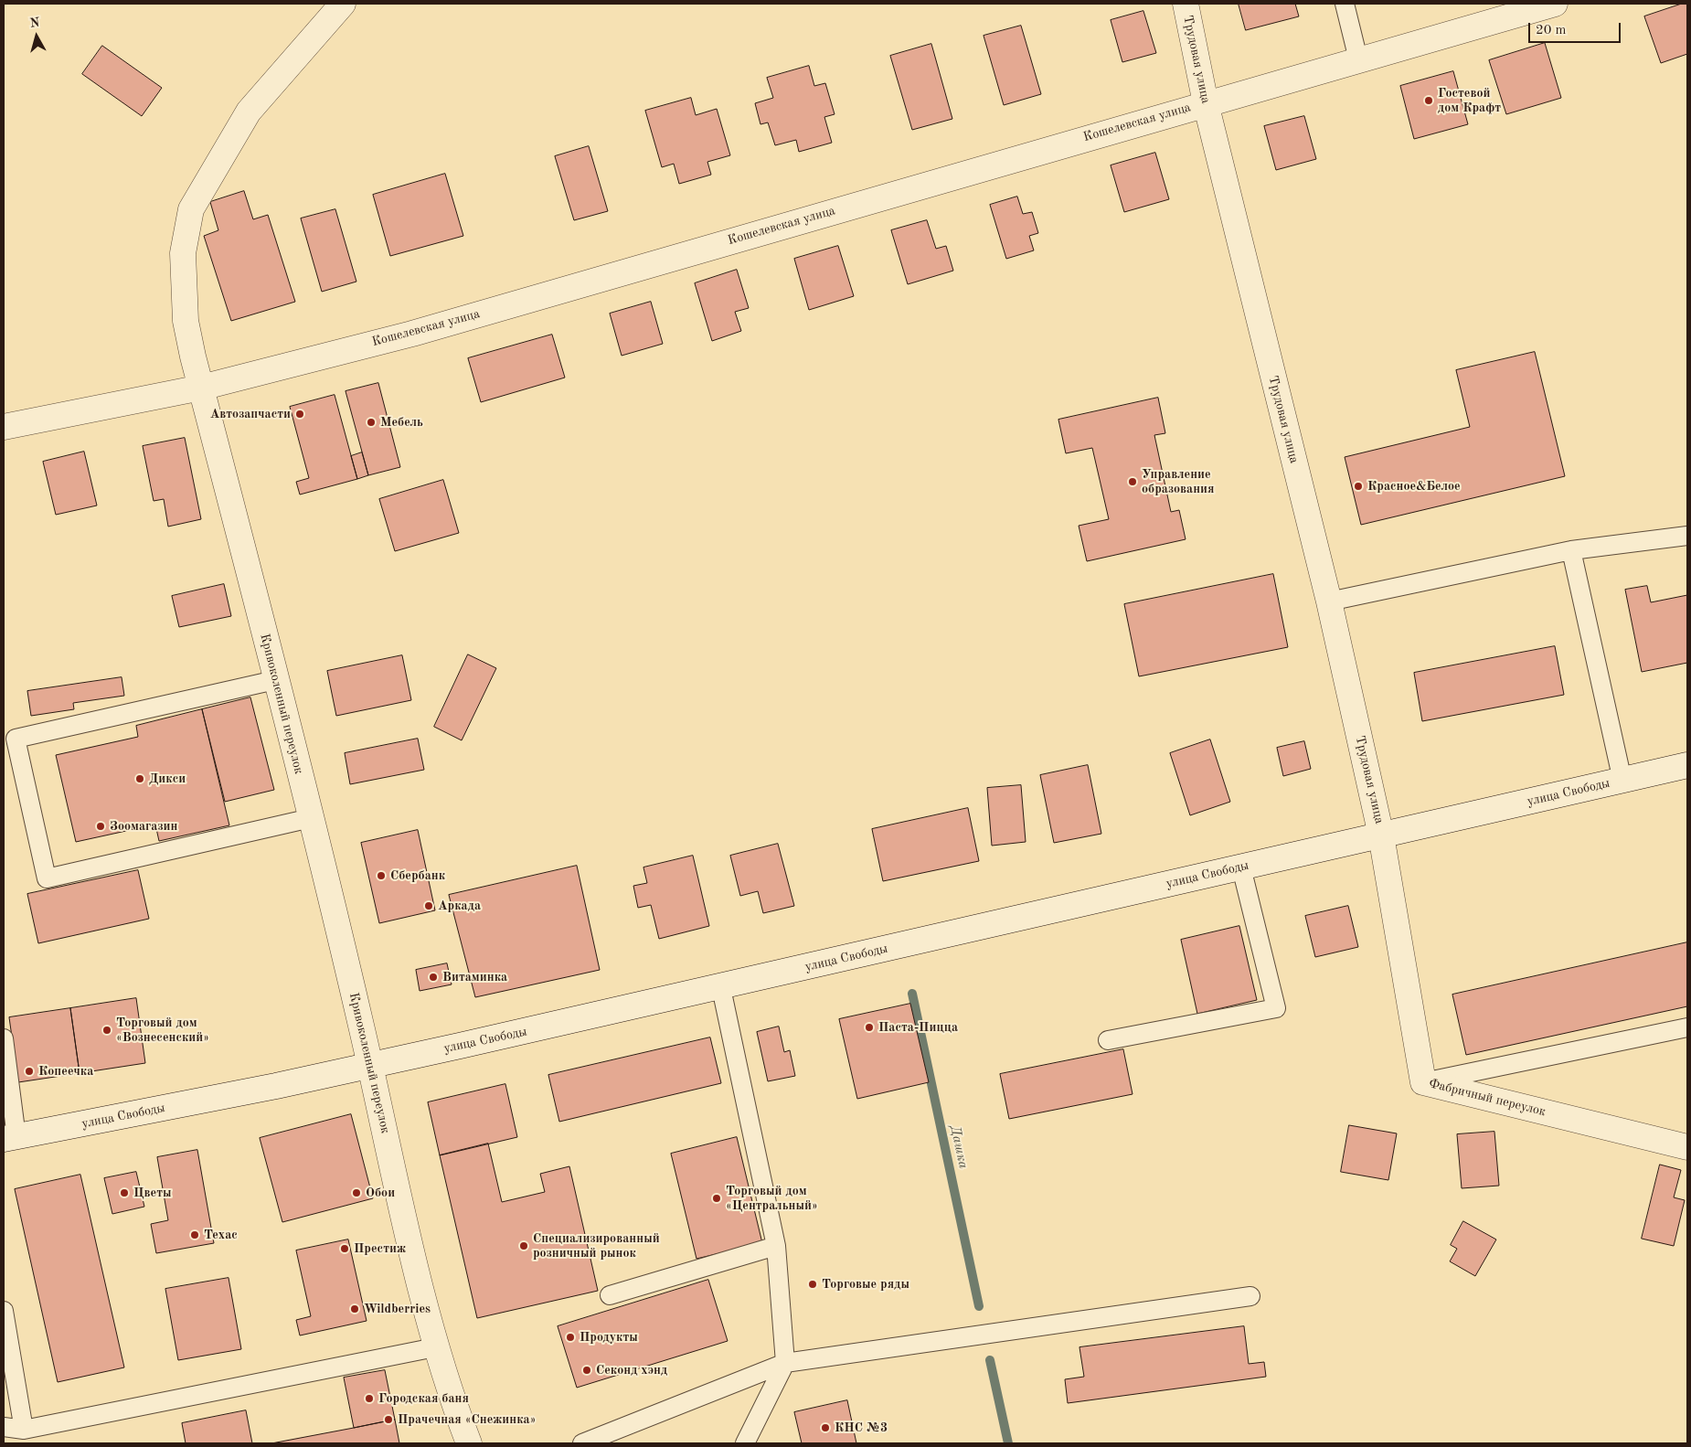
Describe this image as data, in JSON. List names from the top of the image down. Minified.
{"streets":{"street":["Трудовая улица","Кошелевская улица","Кривоколенный переулок","улица Свободы","Фабричный переулок"]},"crossings":[["Трудовая улица","Кошелевская улица"],["Трудовая улица","улица Свободы"],["Трудовая улица","Фабричный переулок"],["Кошелевская улица","Кривоколенный переулок"],["Кривоколенный переулок","улица Свободы"],["улица Свободы","Фабричный переулок"]],"water":["Дашка"],"places":["Гостевой дом Крафт","Автозапчасти","Мебель","Управление образования","Красное&Белое","Дикси","Зоомагазин","Сбербанк","Аркада","Витаминка","Паста-Пицца","Торговый дом «Вознесенский»","Копеечка","Цветы","Обои","Торговый дом «Центральный»","Техас","Специализированный розничный рынок","Престиж","Торговые ряды","Wildberries","Продукты","Секонд хэнд","Городская баня","Прачечная «Снежинка»","КНС №3"],"scale_bar":"20 m","north":"top"}
